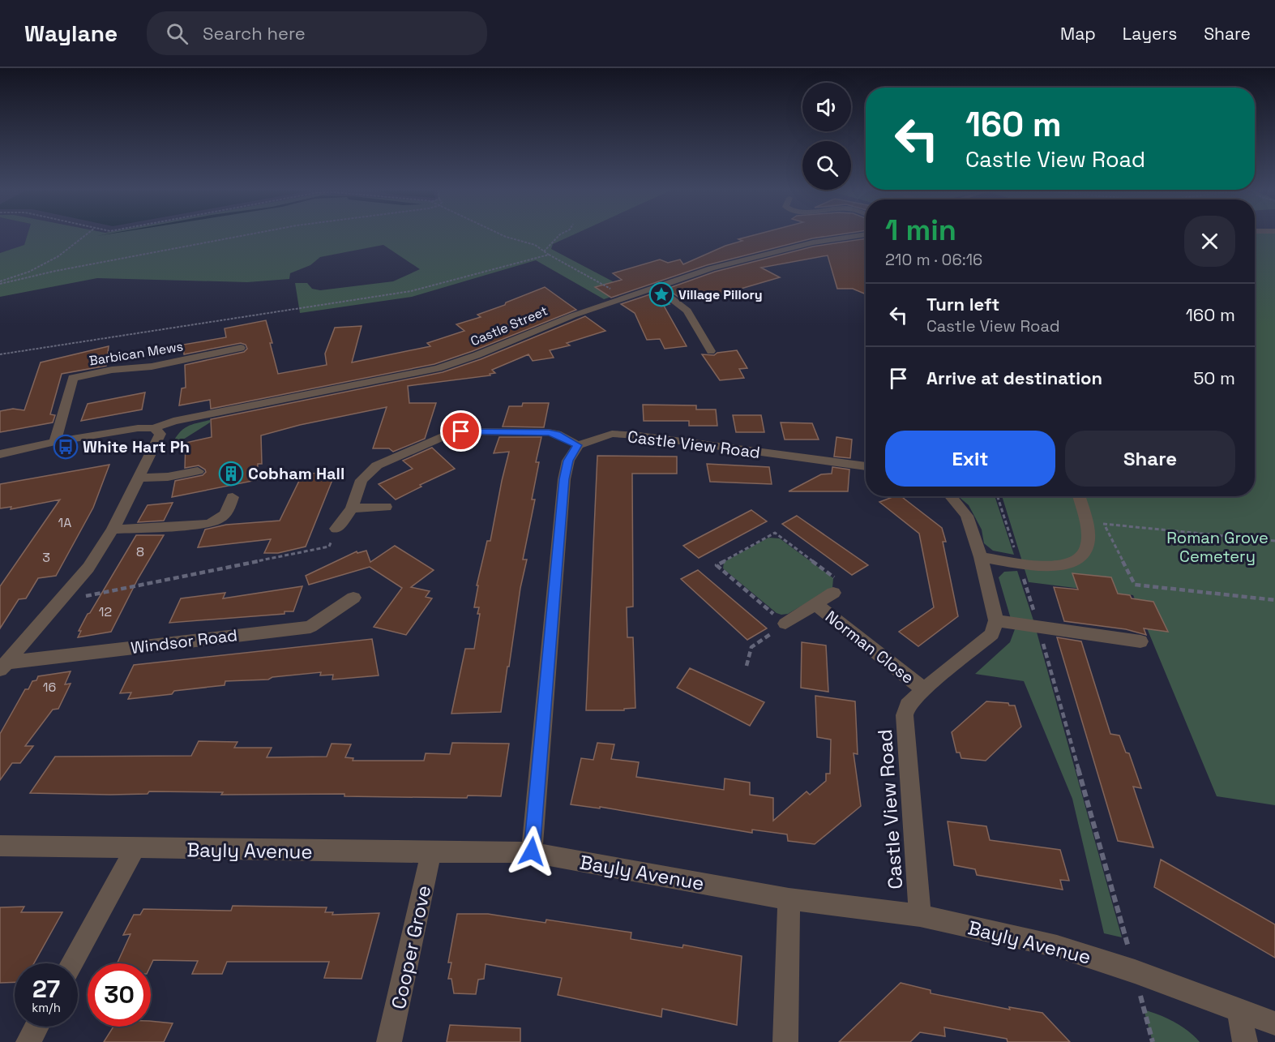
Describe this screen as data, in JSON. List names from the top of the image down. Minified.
{"streets":{"street":["Castle Street","Barbican Mews","Castle View Road","Windsor Road","Norman Close","Bayly Avenue","Cooper Grove"]},"crossings":[["Castle Street","Barbican Mews"],["Castle View Road","Norman Close"],["Castle View Road","Bayly Avenue"],["Bayly Avenue","Cooper Grove"]],"parks":["Roman Grove Cemetery"],"places":{"place":["Village Pillory"],"bus stop":["White Hart Ph"],"building":["Cobham Hall"]},"house_numbers":["1A","8","3","12","16"],"page":{"header":"Waylane","search":"Search here","nav":["Map","Layers","Share"],"turn":["160 m","Castle View Road"],"heading":["1 min","210 m · 06:16"],"list":[{"name":"Turn left","note":"Castle View Road","value":"160 m"},{"name":"Arrive at destination","value":"50 m"}],"buttons":["Exit","Share"],"speed":"27 km/h","limit":"30"}}
